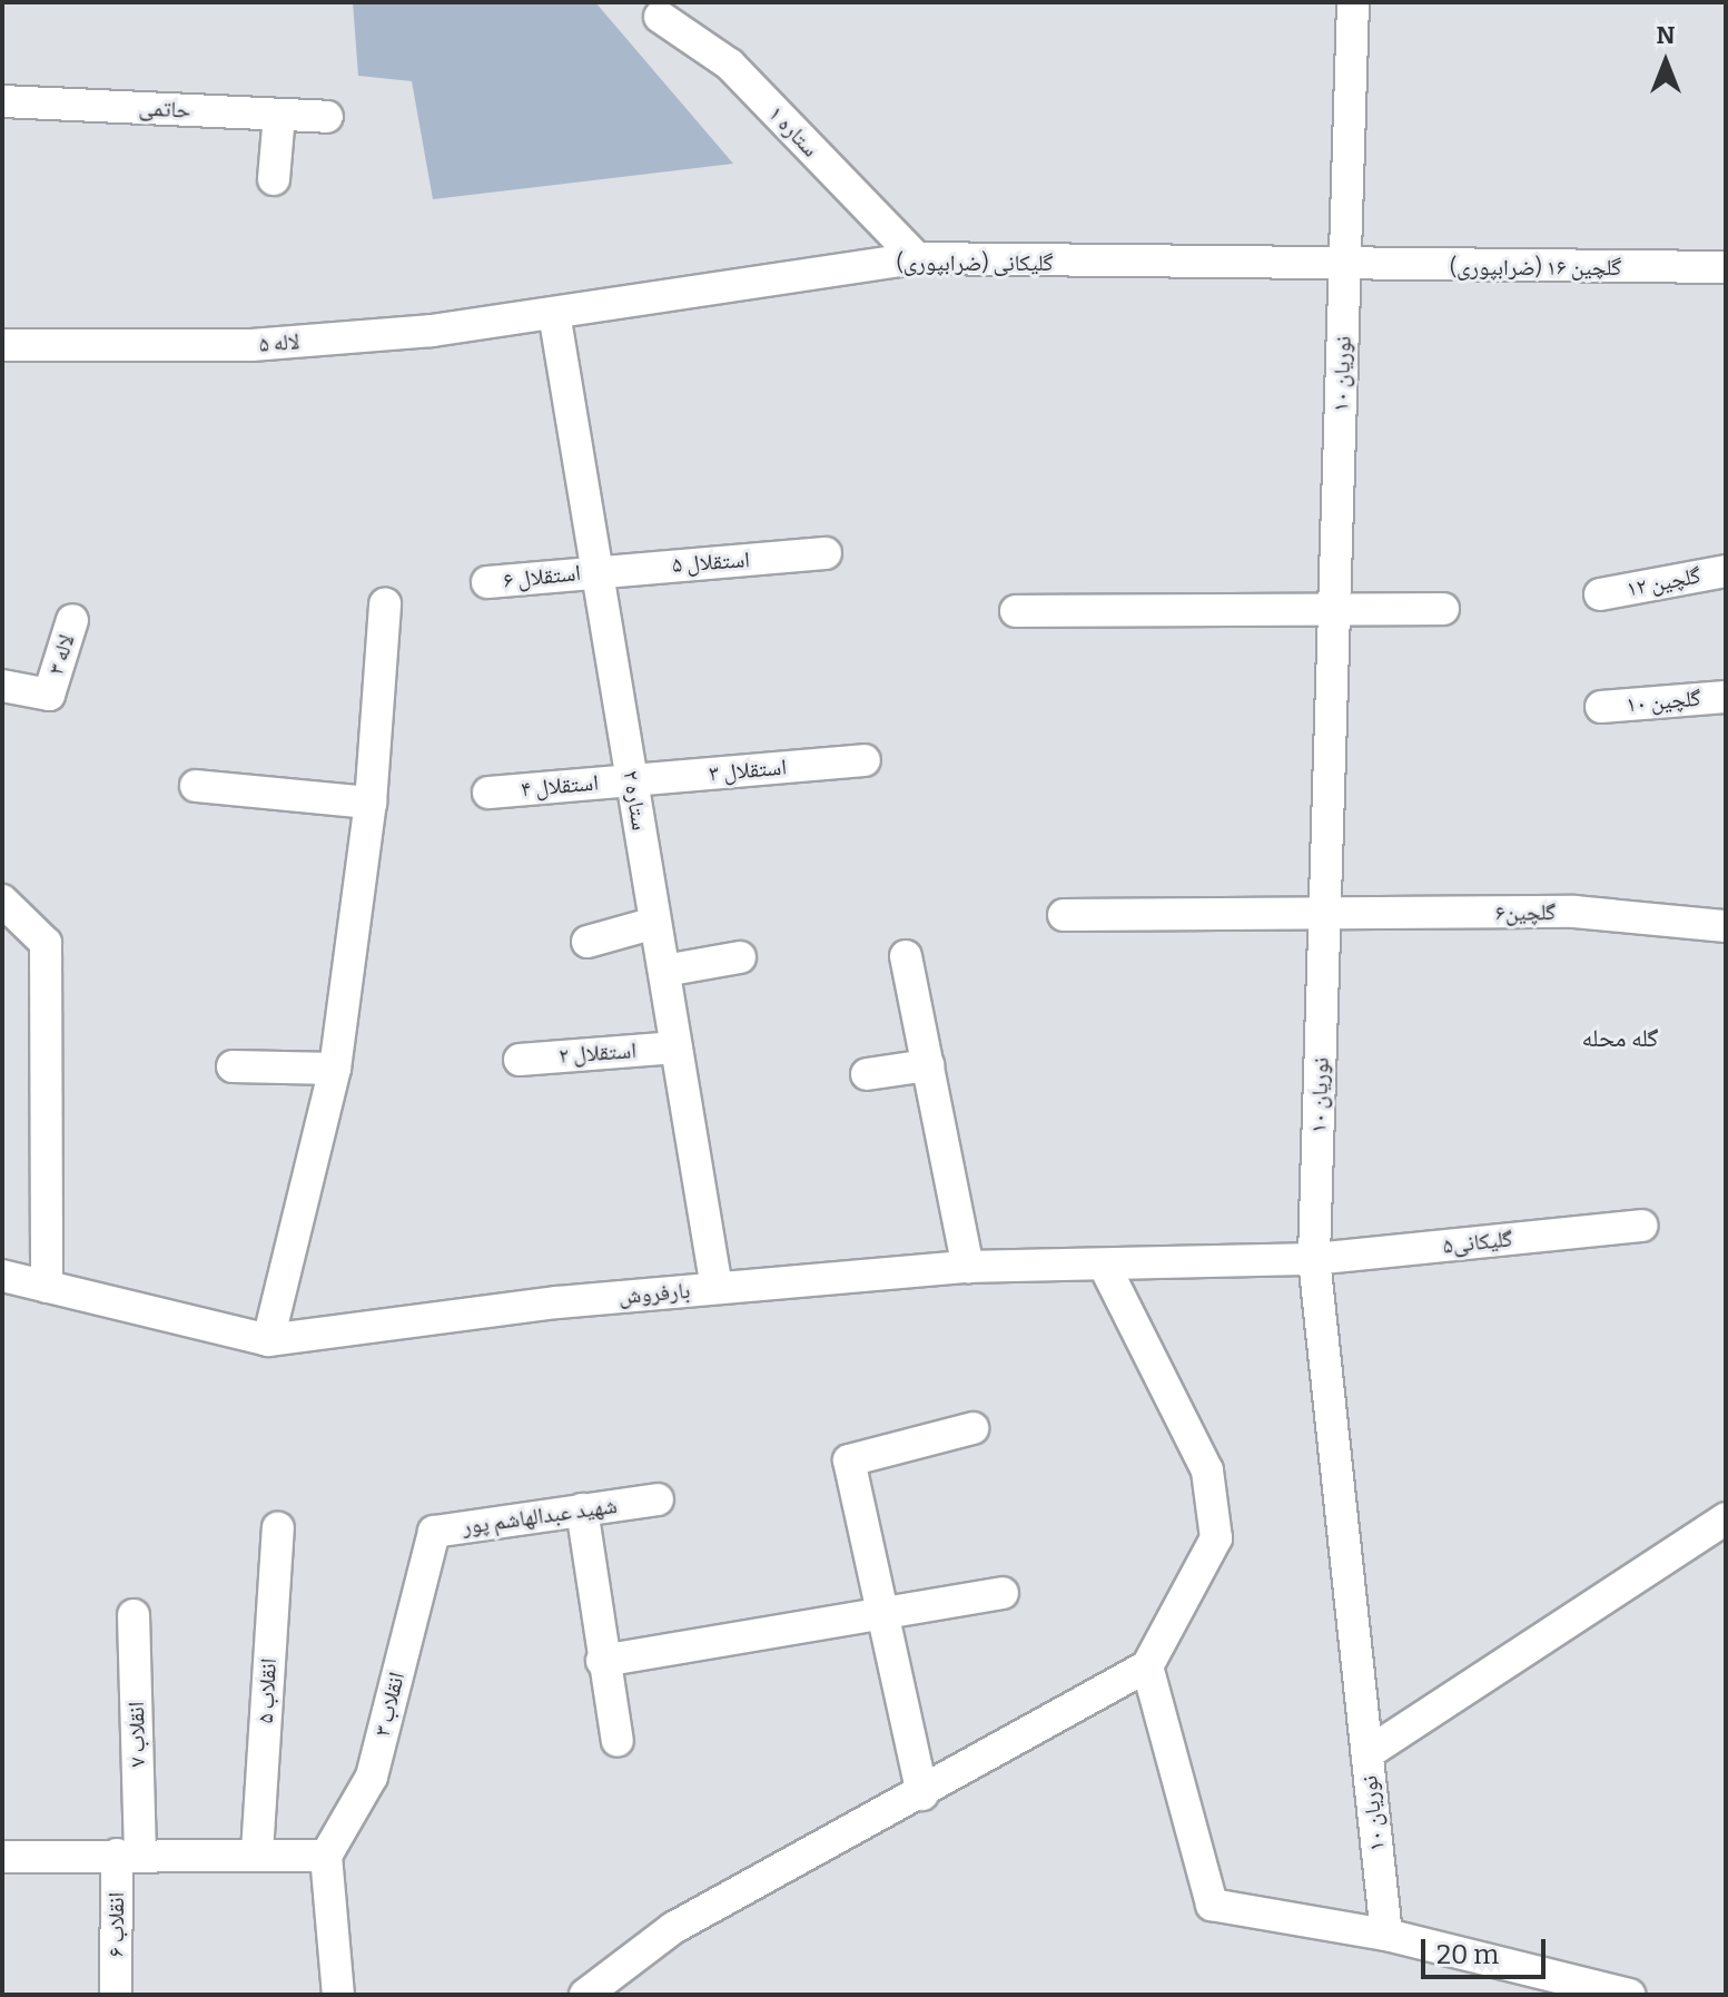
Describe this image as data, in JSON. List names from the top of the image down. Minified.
{"streets":{"street":["حاتمی","ستاره ۱","گلیکانی (ضرابپوری)","گلچین ۱۶ (ضرابپوری)","لاله ۵","نوریان ۱۰","استقلال ۵","استقلال ۶","گلچین ۱۲","لاله ۳","گلچین ۱۰","استقلال ۳","استقلال ۴","ستاره ۲","گلچین۶","استقلال ۲","گلیکانی۵","بارفروش","شهید عبدالهاشم پور","انقلاب ۵","انقلاب ۳","انقلاب ۷","انقلاب ۶"]},"crossings":[["ستاره ۱","گلیکانی (ضرابپوری)"],["گلیکانی (ضرابپوری)","گلچین ۱۶ (ضرابپوری)"],["گلیکانی (ضرابپوری)","لاله ۵"],["گلیکانی (ضرابپوری)","نوریان ۱۰"],["گلیکانی (ضرابپوری)","ستاره ۲"],["گلچین ۱۶ (ضرابپوری)","نوریان ۱۰"],["لاله ۵","ستاره ۲"],["نوریان ۱۰","گلچین۶"],["نوریان ۱۰","گلیکانی۵"],["نوریان ۱۰","بارفروش"],["استقلال ۵","استقلال ۶"],["استقلال ۵","ستاره ۲"],["استقلال ۶","ستاره ۲"],["استقلال ۳","استقلال ۴"],["استقلال ۳","ستاره ۲"],["استقلال ۴","ستاره ۲"],["ستاره ۲","استقلال ۲"],["ستاره ۲","بارفروش"],["گلیکانی۵","بارفروش"],["شهید عبدالهاشم پور","انقلاب ۳"],["انقلاب ۷","انقلاب ۶"]],"districts":["گله محله"],"scale_bar":"20 m","north":"top"}
